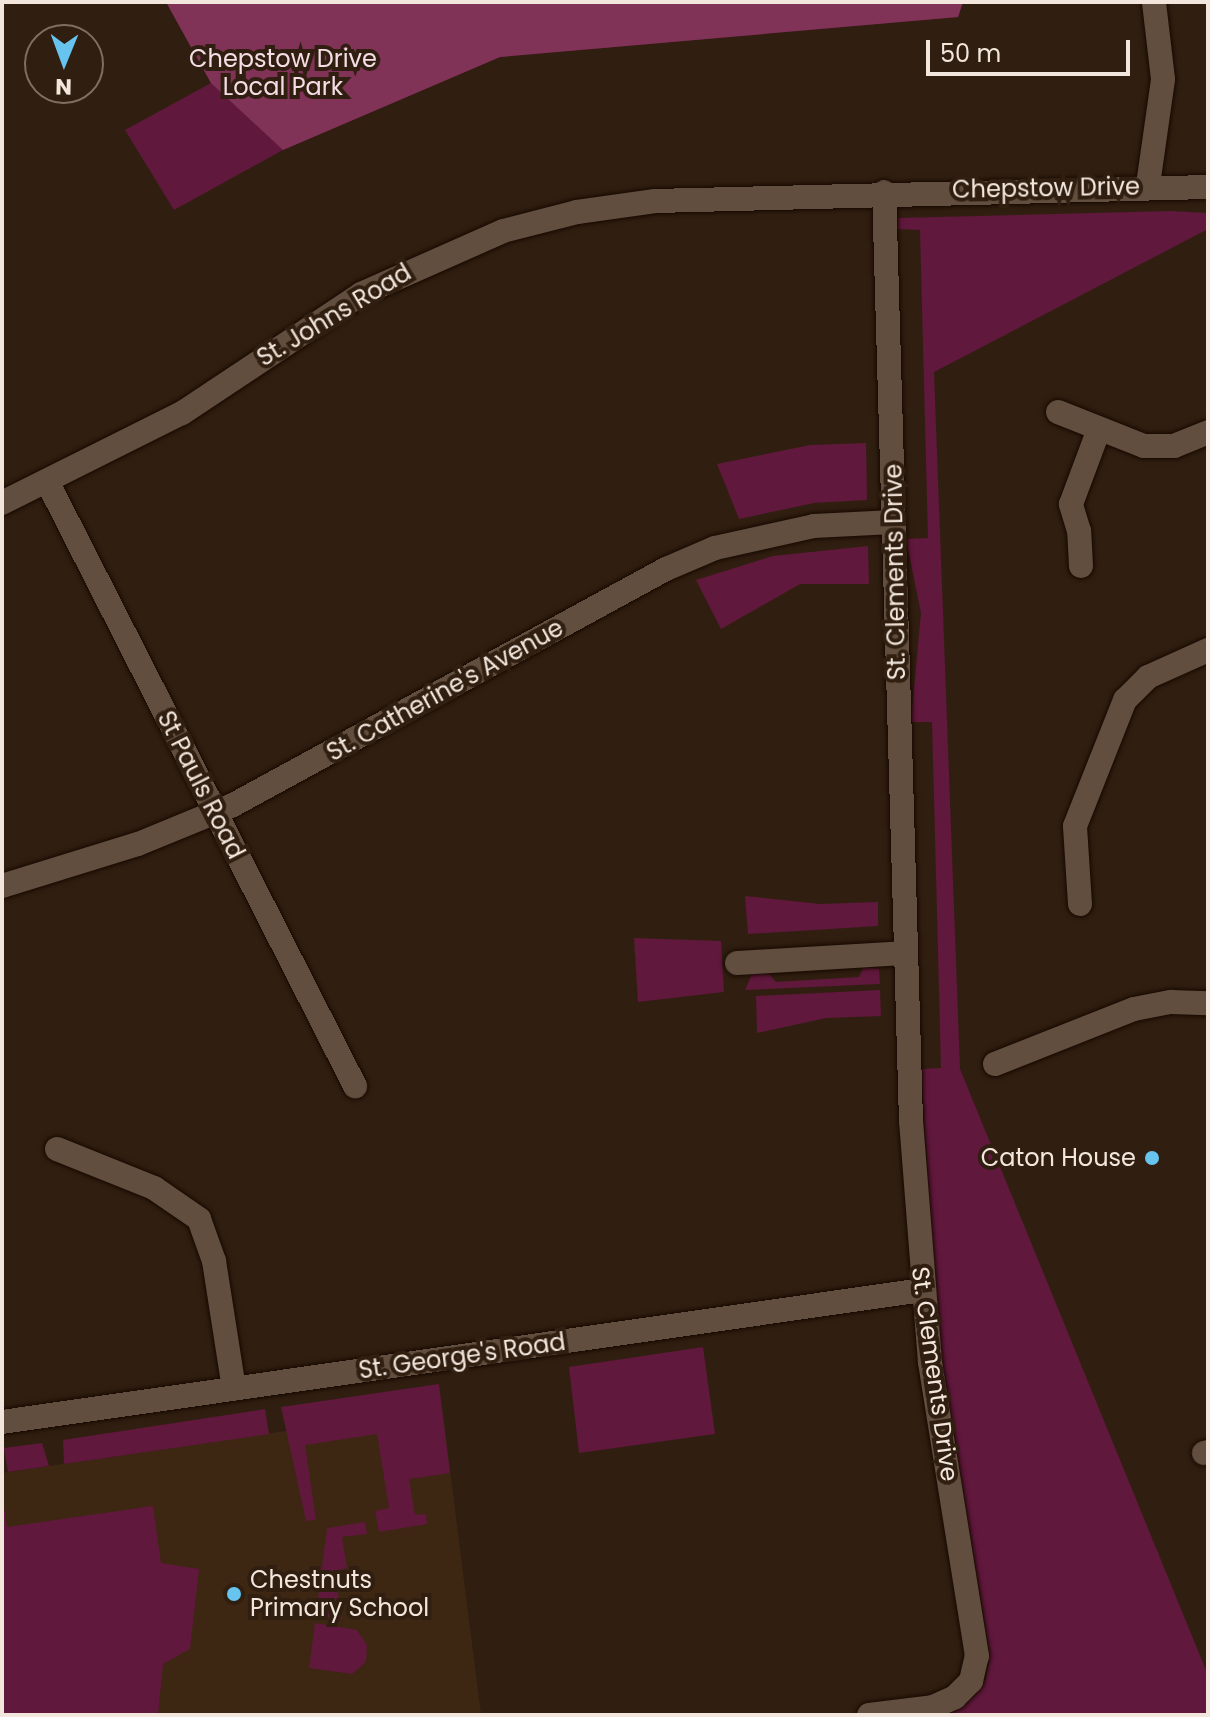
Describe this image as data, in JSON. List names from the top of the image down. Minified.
{"streets":{"street":["Chepstow Drive","St. Johns Road","St. Clements Drive","St. Catherine's Avenue","St Pauls Road","St. George's Road"]},"crossings":[["Chepstow Drive","St. Johns Road"],["Chepstow Drive","St. Clements Drive"],["St. Johns Road","St. Clements Drive"],["St. Johns Road","St Pauls Road"],["St. Clements Drive","St. Catherine's Avenue"],["St. Clements Drive","St. George's Road"],["St. Catherine's Avenue","St Pauls Road"]],"parks":["Chepstow Drive Local Park"],"places":["Caton House","Chestnuts Primary School"],"scale_bar":"50 m","north":"bottom"}
